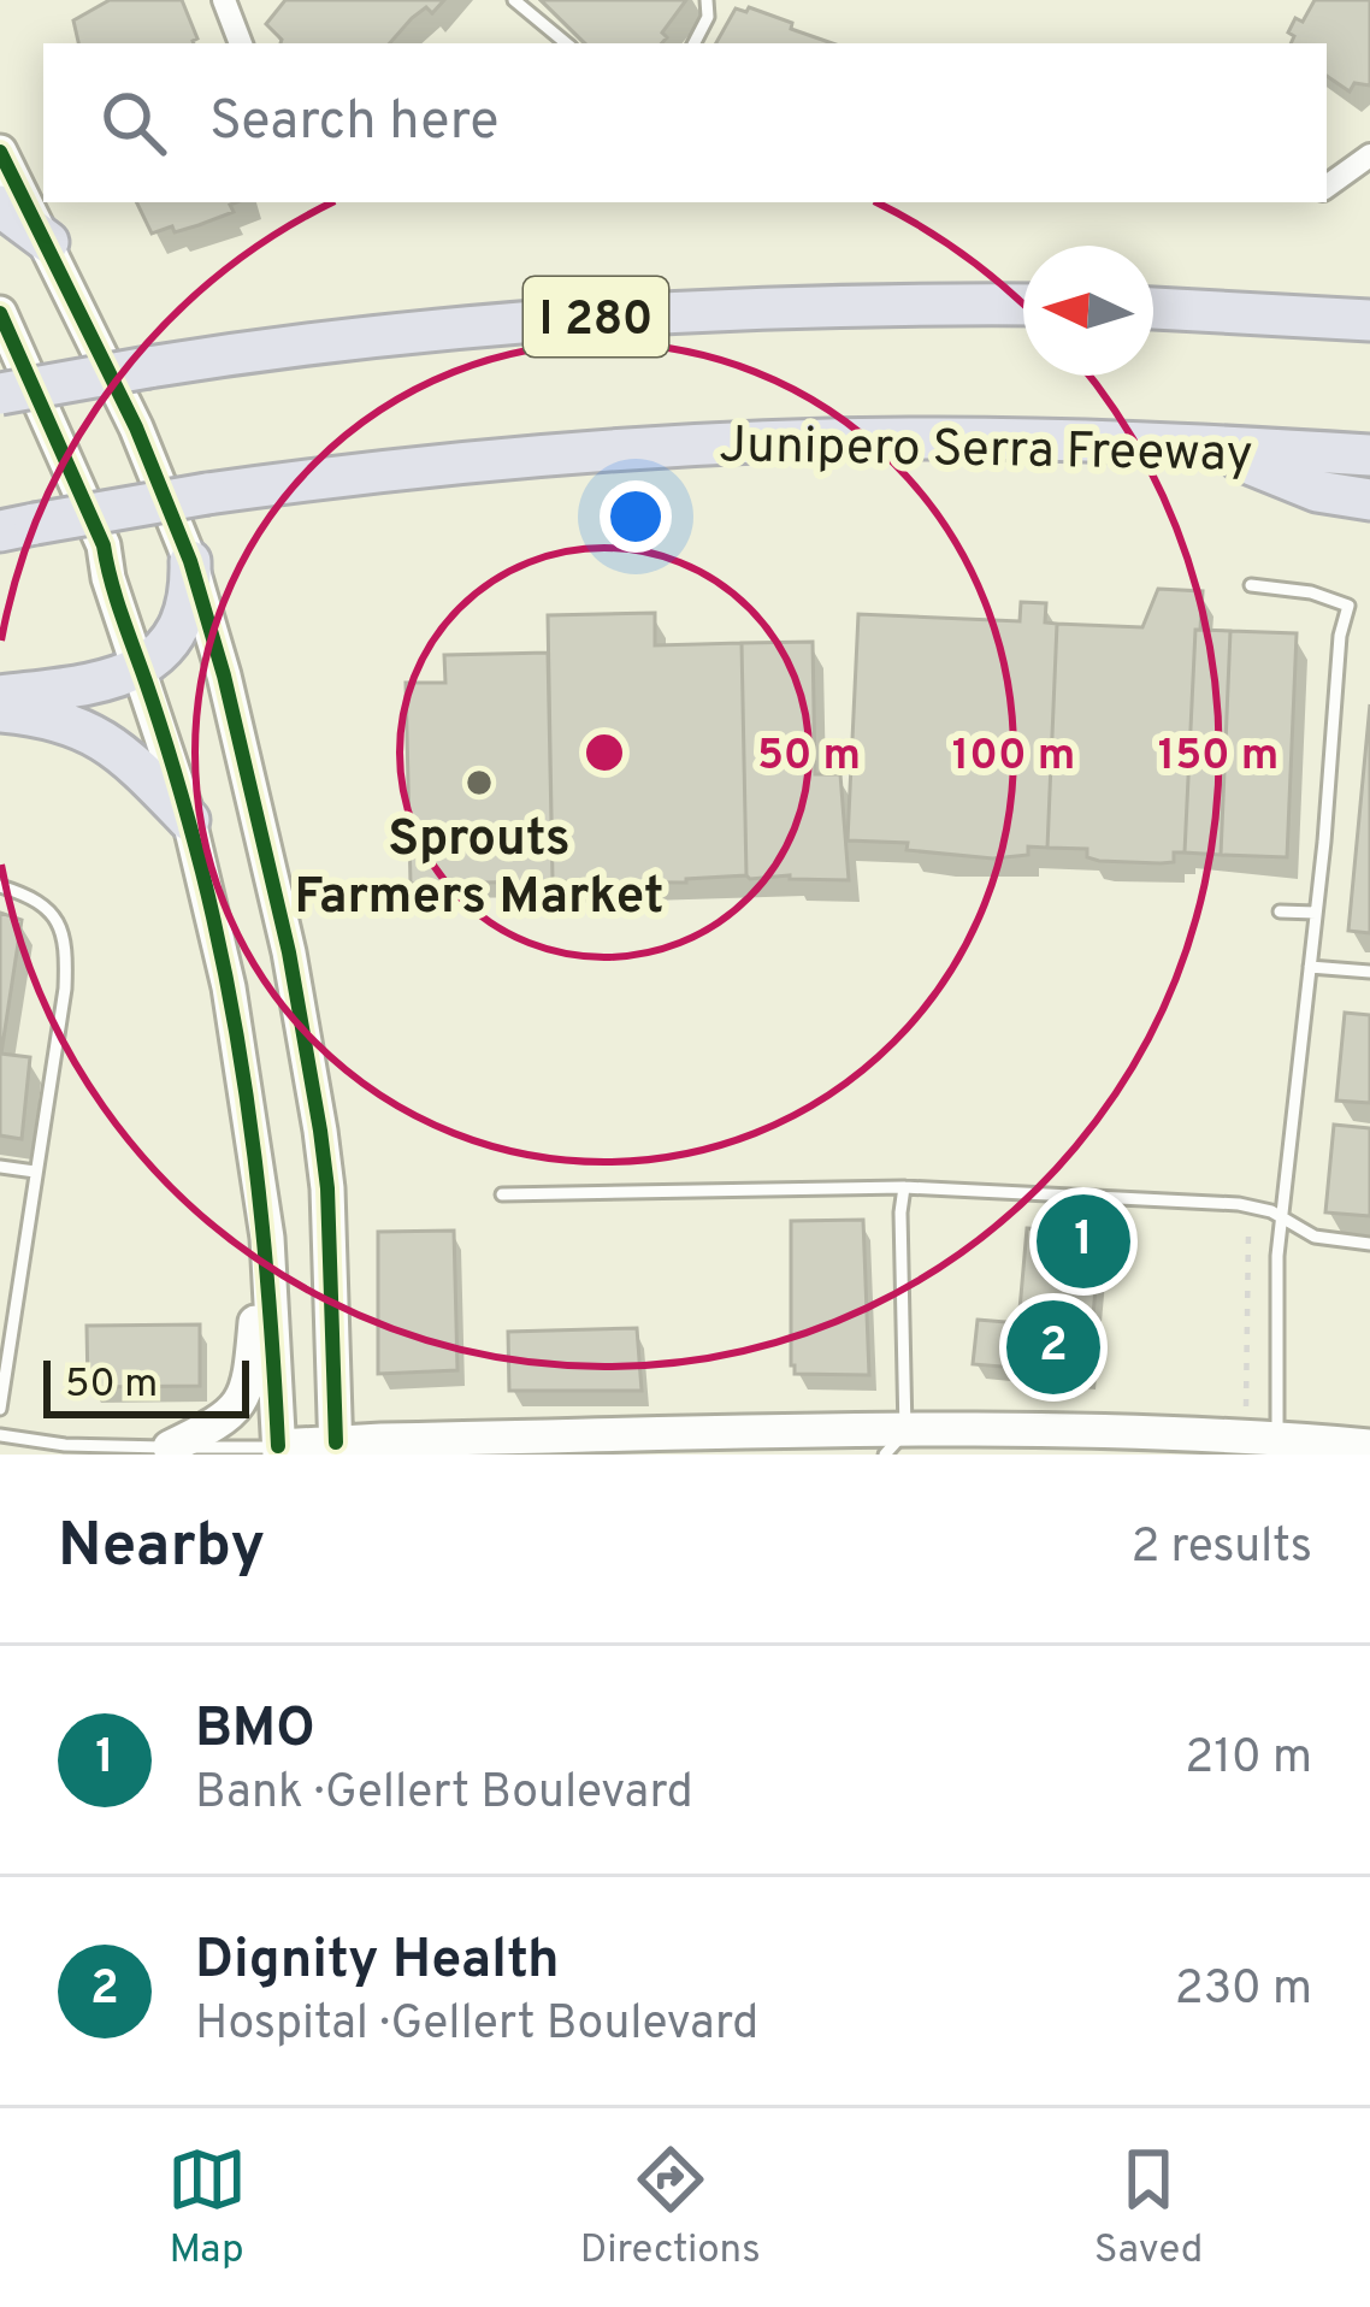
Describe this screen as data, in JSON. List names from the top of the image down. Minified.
{"streets":{"highway":["I 280","Junipero Serra Freeway"]},"places":["Sprouts Farmers Market"],"scale_bar":"50 m","north":"left","page":{"search":"Search here","pins":["1","2"],"scale":"50 m","heading":["Nearby","2 results"],"list":[{"mark":"1","name":"BMO","note":"Bank · Gellert Boulevard","value":"210 m"},{"mark":"2","name":"Dignity Health","note":"Hospital · Gellert Boulevard","value":"230 m"}],"nav":["Map","Directions","Saved"]},"rings":["50 m","100 m","150 m"]}
